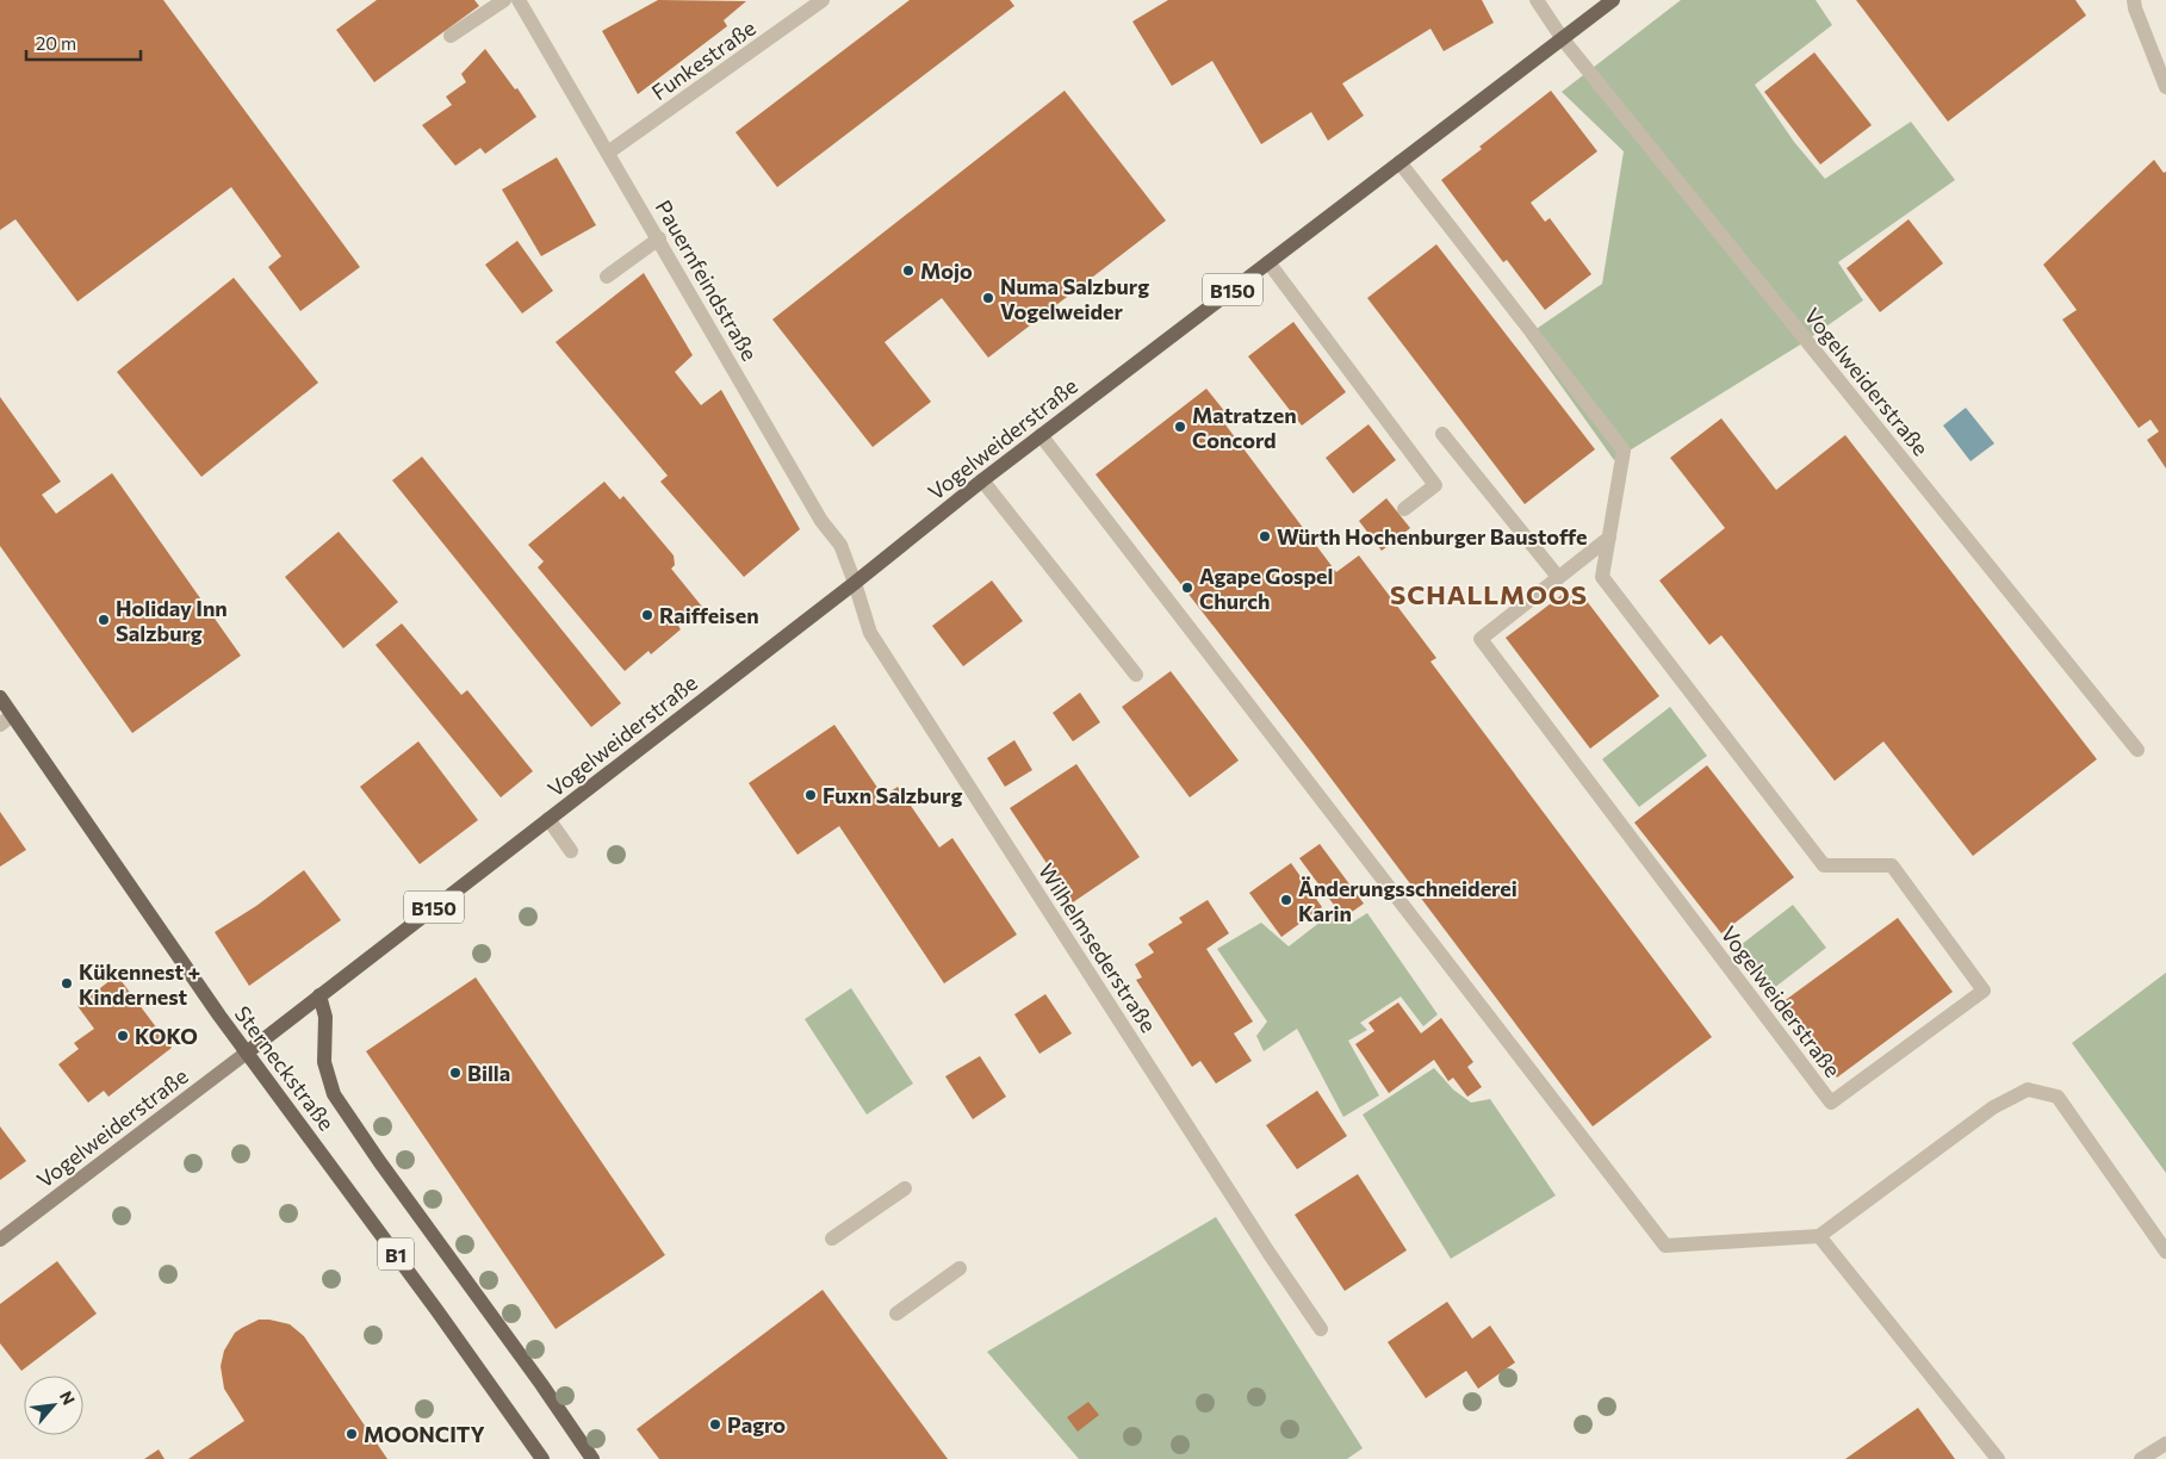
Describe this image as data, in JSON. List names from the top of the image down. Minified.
{"streets":{"main road":["B150","Vogelweiderstraße","Sterneckstraße","B1"],"street":["Funkestraße","Pauernfeindstraße","Wilhelmsederstraße"]},"crossings":[["Funkestraße","Pauernfeindstraße"],["Pauernfeindstraße","Vogelweiderstraße"],["Pauernfeindstraße","Wilhelmsederstraße"],["Vogelweiderstraße","Wilhelmsederstraße"],["Vogelweiderstraße","Sterneckstraße"]],"districts":["SCHALLMOOS"],"places":["Mojo","Numa Salzburg Vogelweider","Matratzen Concord","Würth Hochenburger Baustoffe","Agape Gospel Church","Raiffeisen","Holiday Inn Salzburg","Fuxn Salzburg","Änderungsschneiderei Karin","Kükennest + Kindernest","KOKO","Billa","Pagro","MOONCITY"],"scale_bar":"20 m","north":"top right"}
